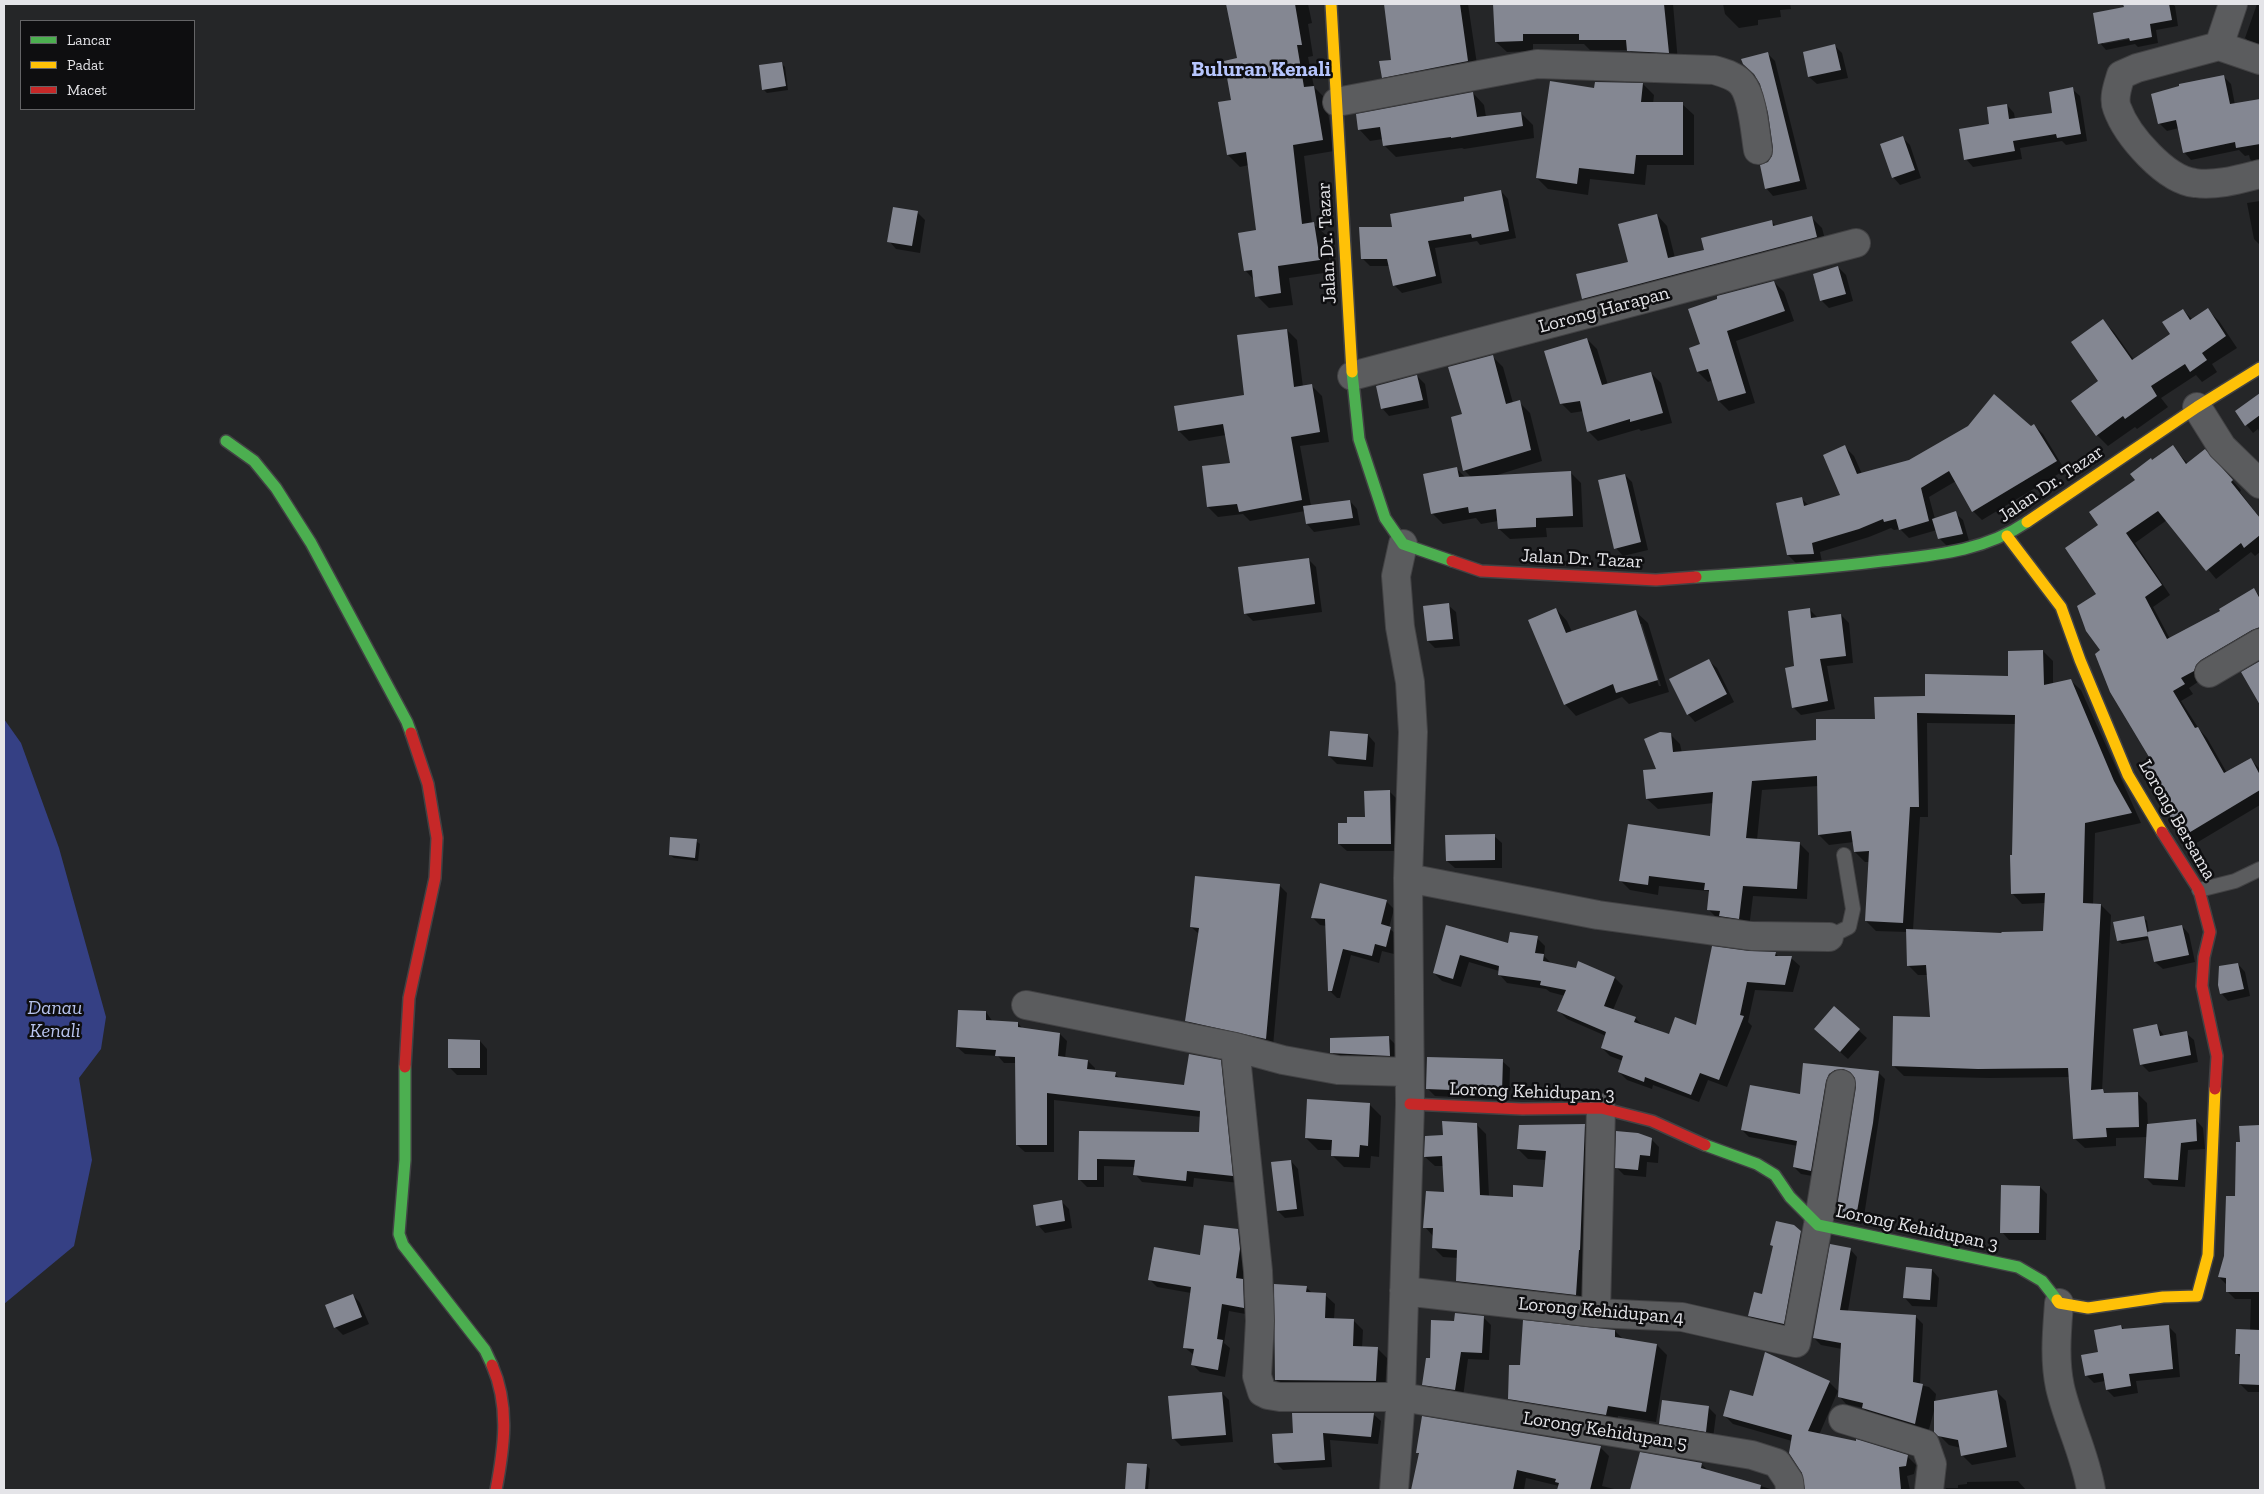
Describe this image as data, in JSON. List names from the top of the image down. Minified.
{"streets":{"street":["Jalan Dr. Tazar","Lorong Harapan","Lorong Bersama","Lorong Kehidupan 3","Lorong Kehidupan 4","Lorong Kehidupan 5"]},"crossings":[["Jalan Dr. Tazar","Lorong Harapan"],["Jalan Dr. Tazar","Lorong Bersama"],["Lorong Bersama","Lorong Kehidupan 3"],["Lorong Kehidupan 3","Lorong Kehidupan 4"]],"districts":["Buluran Kenali"],"water":["Danau Kenali"],"legend":["Lancar","Padat","Macet"]}
